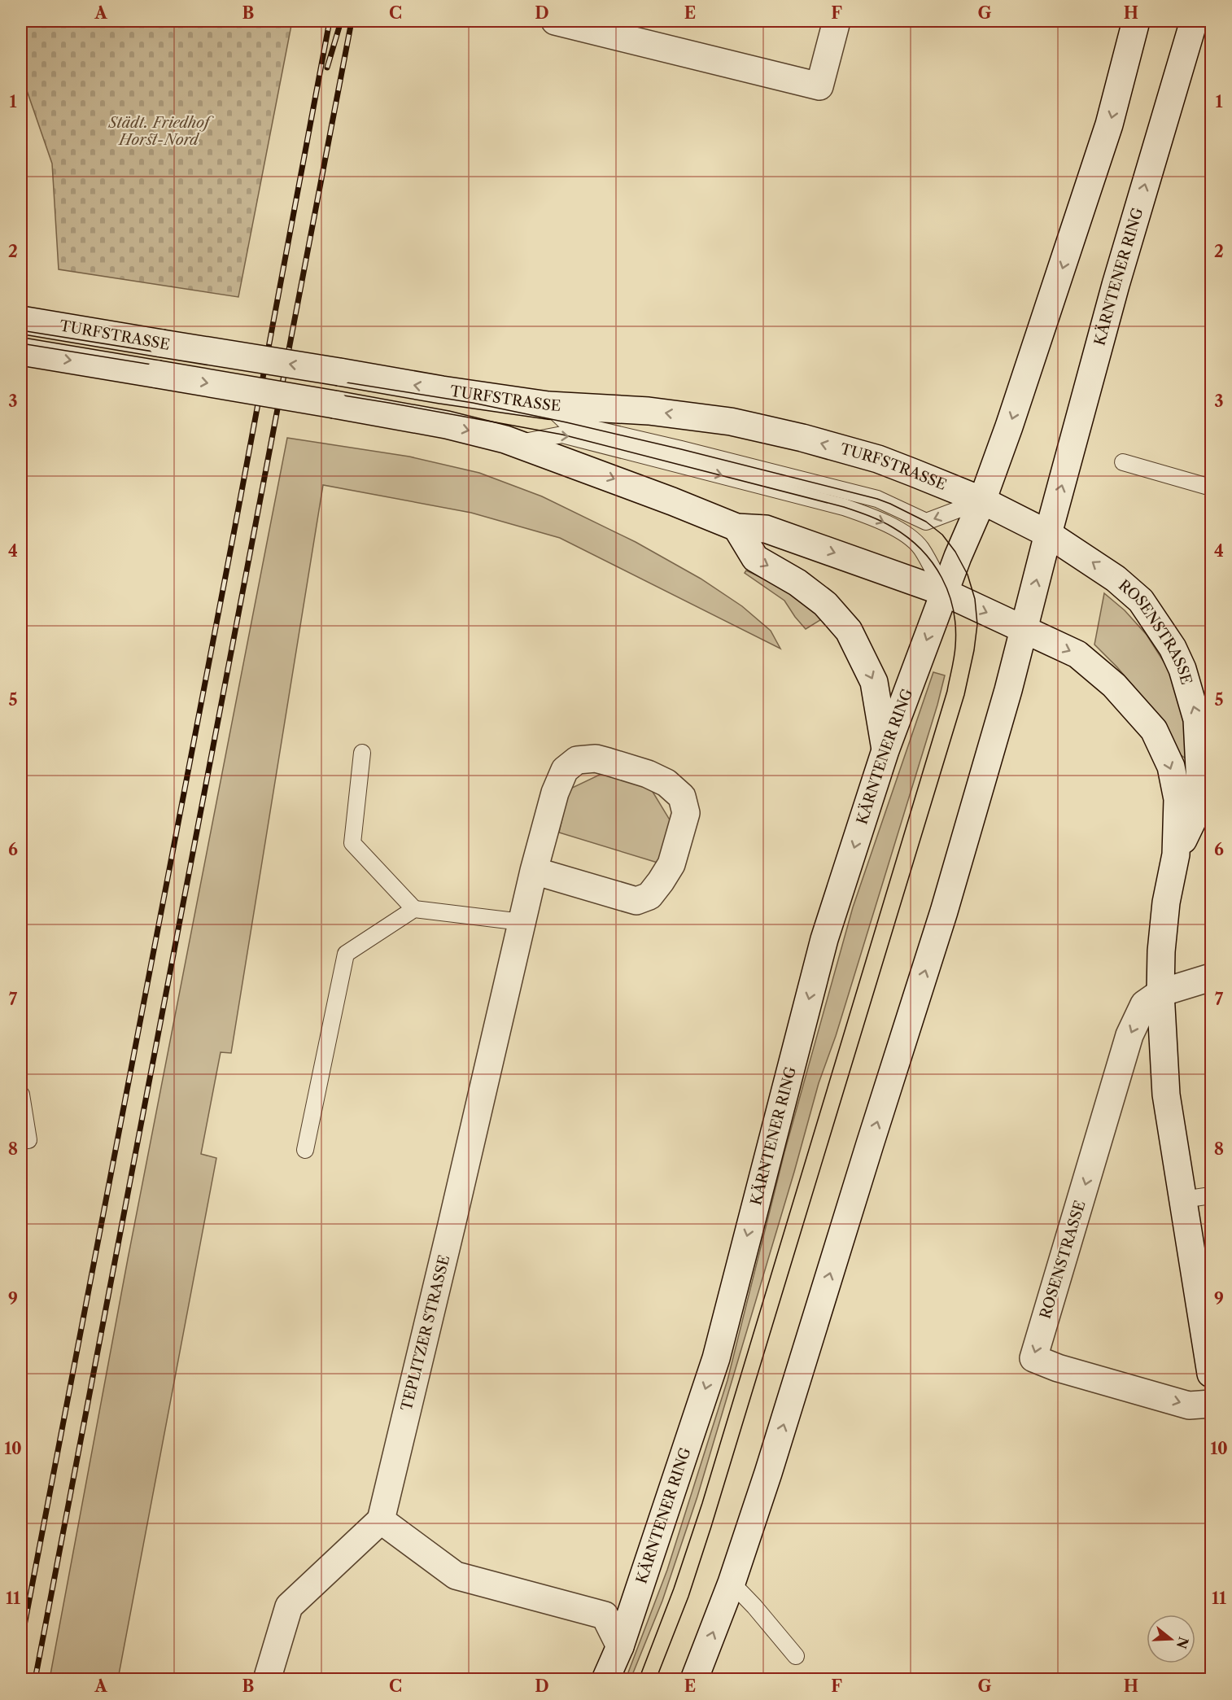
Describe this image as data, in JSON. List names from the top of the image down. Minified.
{"streets":{"main road":["KÄRNTENER RING","TURFSTRASSE","ROSENSTRASSE","TEPLITZER STRASSE"]},"crossings":[["KÄRNTENER RING","TURFSTRASSE"],["KÄRNTENER RING","ROSENSTRASSE"]],"parks":["Städt. Friedhof Horst-Nord"],"north":"right","grid":{"columns":["A","B","C","D","E","F","G","H"],"rows":["1","2","3","4","5","6","7","8","9","10","11"]}}
